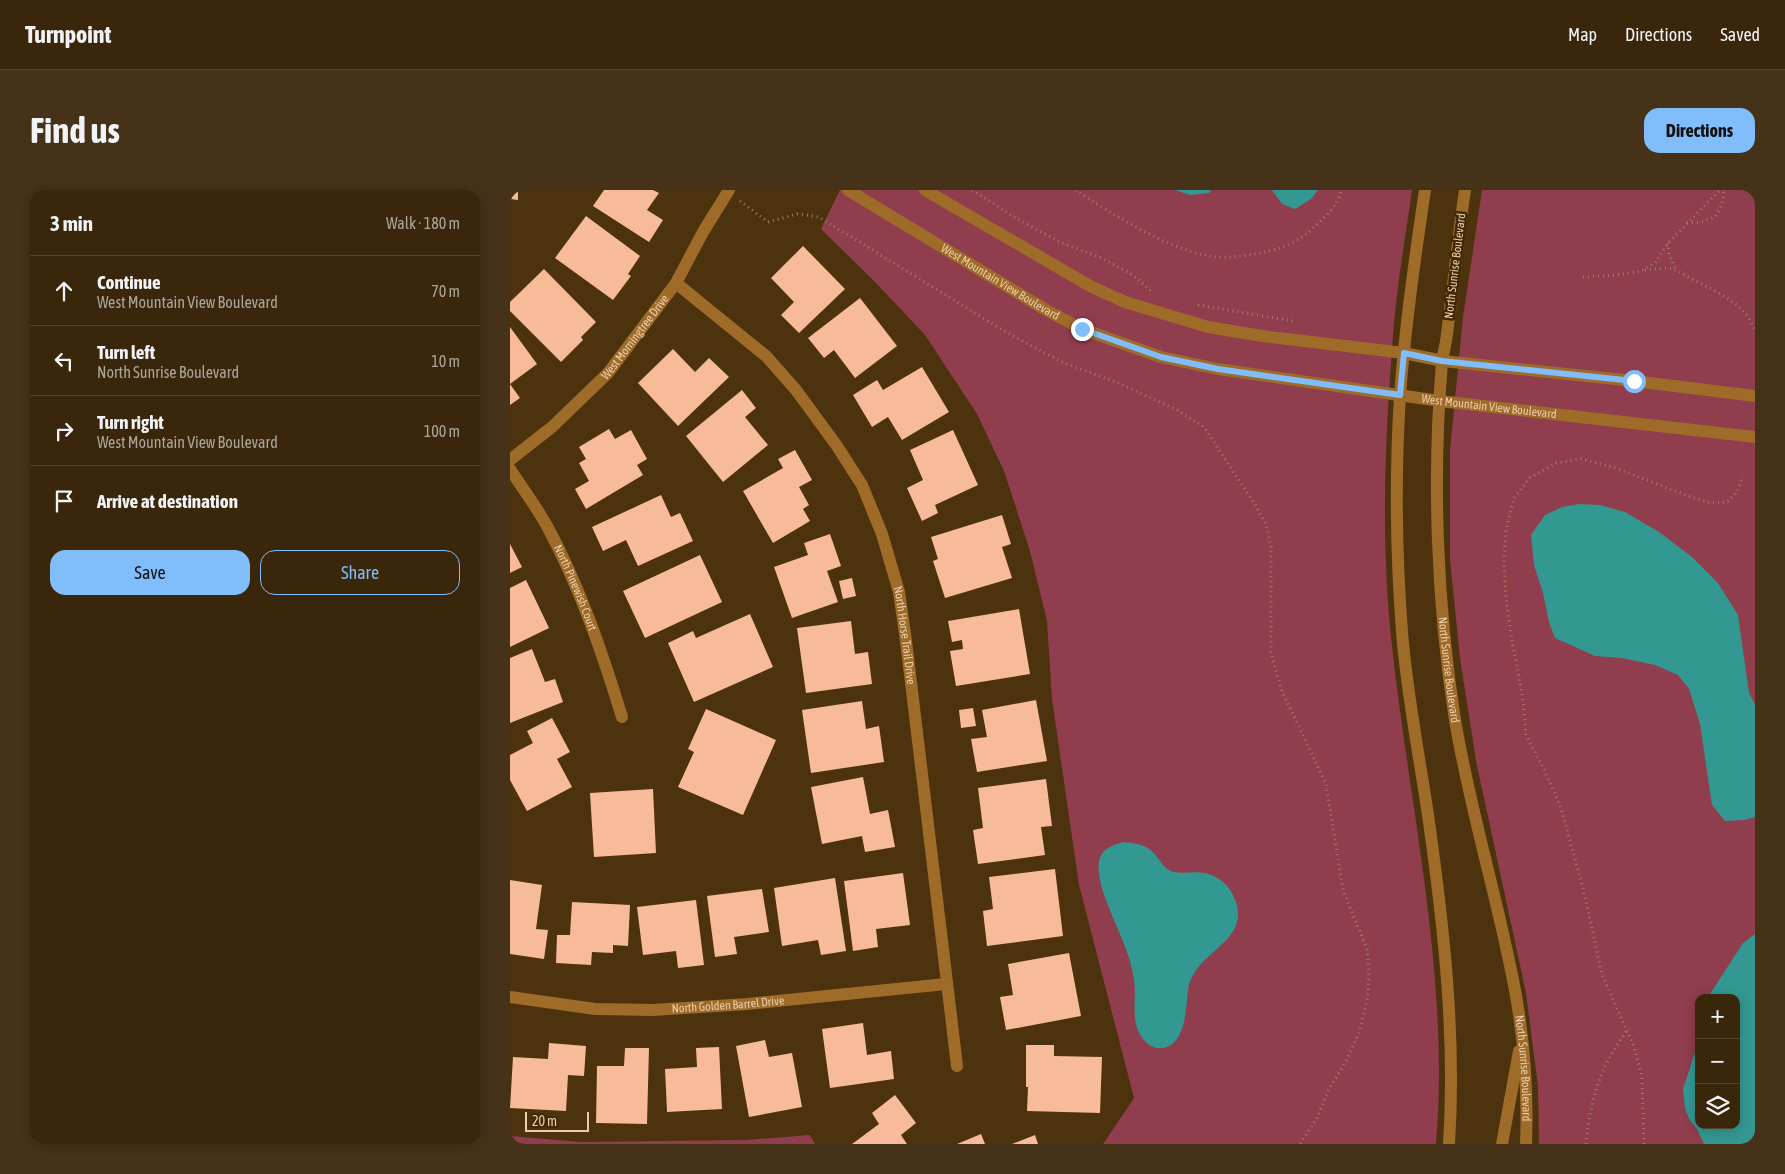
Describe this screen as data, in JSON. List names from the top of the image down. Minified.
{"streets":{"street":["North Sunrise Boulevard","West Mountain View Boulevard","West Morningtree Drive","North Pinewish Court","North Horse Trail Drive","North Golden Barrel Drive"]},"crossings":[["North Sunrise Boulevard","West Mountain View Boulevard"],["West Morningtree Drive","North Horse Trail Drive"],["North Horse Trail Drive","North Golden Barrel Drive"]],"scale_bar":"20 m","page":{"header":"Turnpoint","nav":["Map","Directions","Saved"],"buttons":["Directions",["Save","Share"]],"title":"Find us","heading":["3 min","Walk · 180 m"],"list":[["Continue","West Mountain View Boulevard","70 m"],["Turn left","North Sunrise Boulevard","10 m"],["Turn right","West Mountain View Boulevard","100 m"],"Arrive at destination"],"map_buttons":["+","−"],"scale":"20 m"}}
